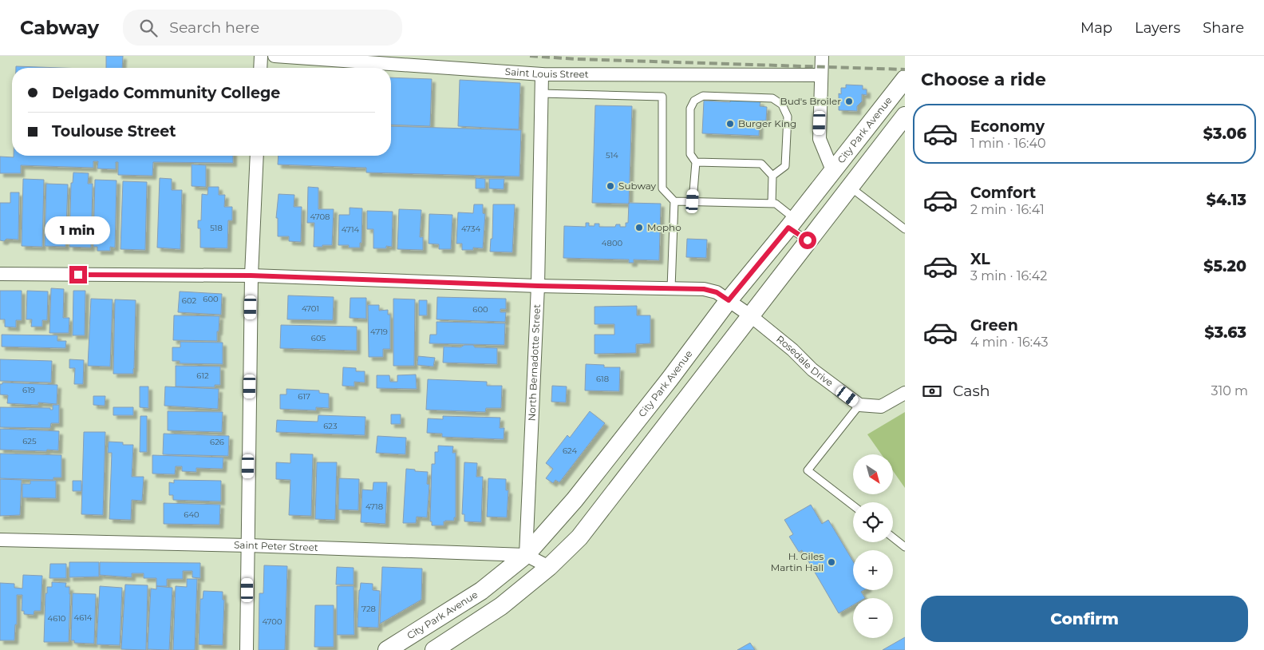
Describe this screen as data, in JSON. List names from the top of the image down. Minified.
{"streets":{"main road":["City Park Avenue"],"street":["Saint Louis Street","Rosedale Drive","North Bernadotte Street","Saint Peter Street"]},"crossings":[["Saint Louis Street","North Bernadotte Street"],["City Park Avenue","Rosedale Drive"],["City Park Avenue","North Bernadotte Street"],["City Park Avenue","Saint Peter Street"],["Rosedale Drive","North Bernadotte Street"],["North Bernadotte Street","Saint Peter Street"]],"places":["Bud's Broiler","Burger King","Subway","Mopho","H. Giles Martin Hall"],"house_numbers":["514","4708","518","4734","4714","4800","600","602","4701","600","4719","605","612","618","619","617","623","625","626","624","4718","640","728","4614","4610","4700"],"north":"bottom right","page":{"header":"Cabway","search":"Search here","nav":["Map","Layers","Share"],"heading":"Choose a ride","banner":["Delgado Community College","Toulouse Street"],"list":[{"name":"Economy","note":"1 min · 16:40","value":"$3.06"},{"name":"Comfort","note":"2 min · 16:41","value":"$4.13"},{"name":"XL","note":"3 min · 16:42","value":"$5.20"},{"name":"Green","note":"4 min · 16:43","value":"$3.63"}],"bubble":"1 min","pay":["Cash","310 m"],"map_buttons":["+","−"],"buttons":"Confirm"}}
